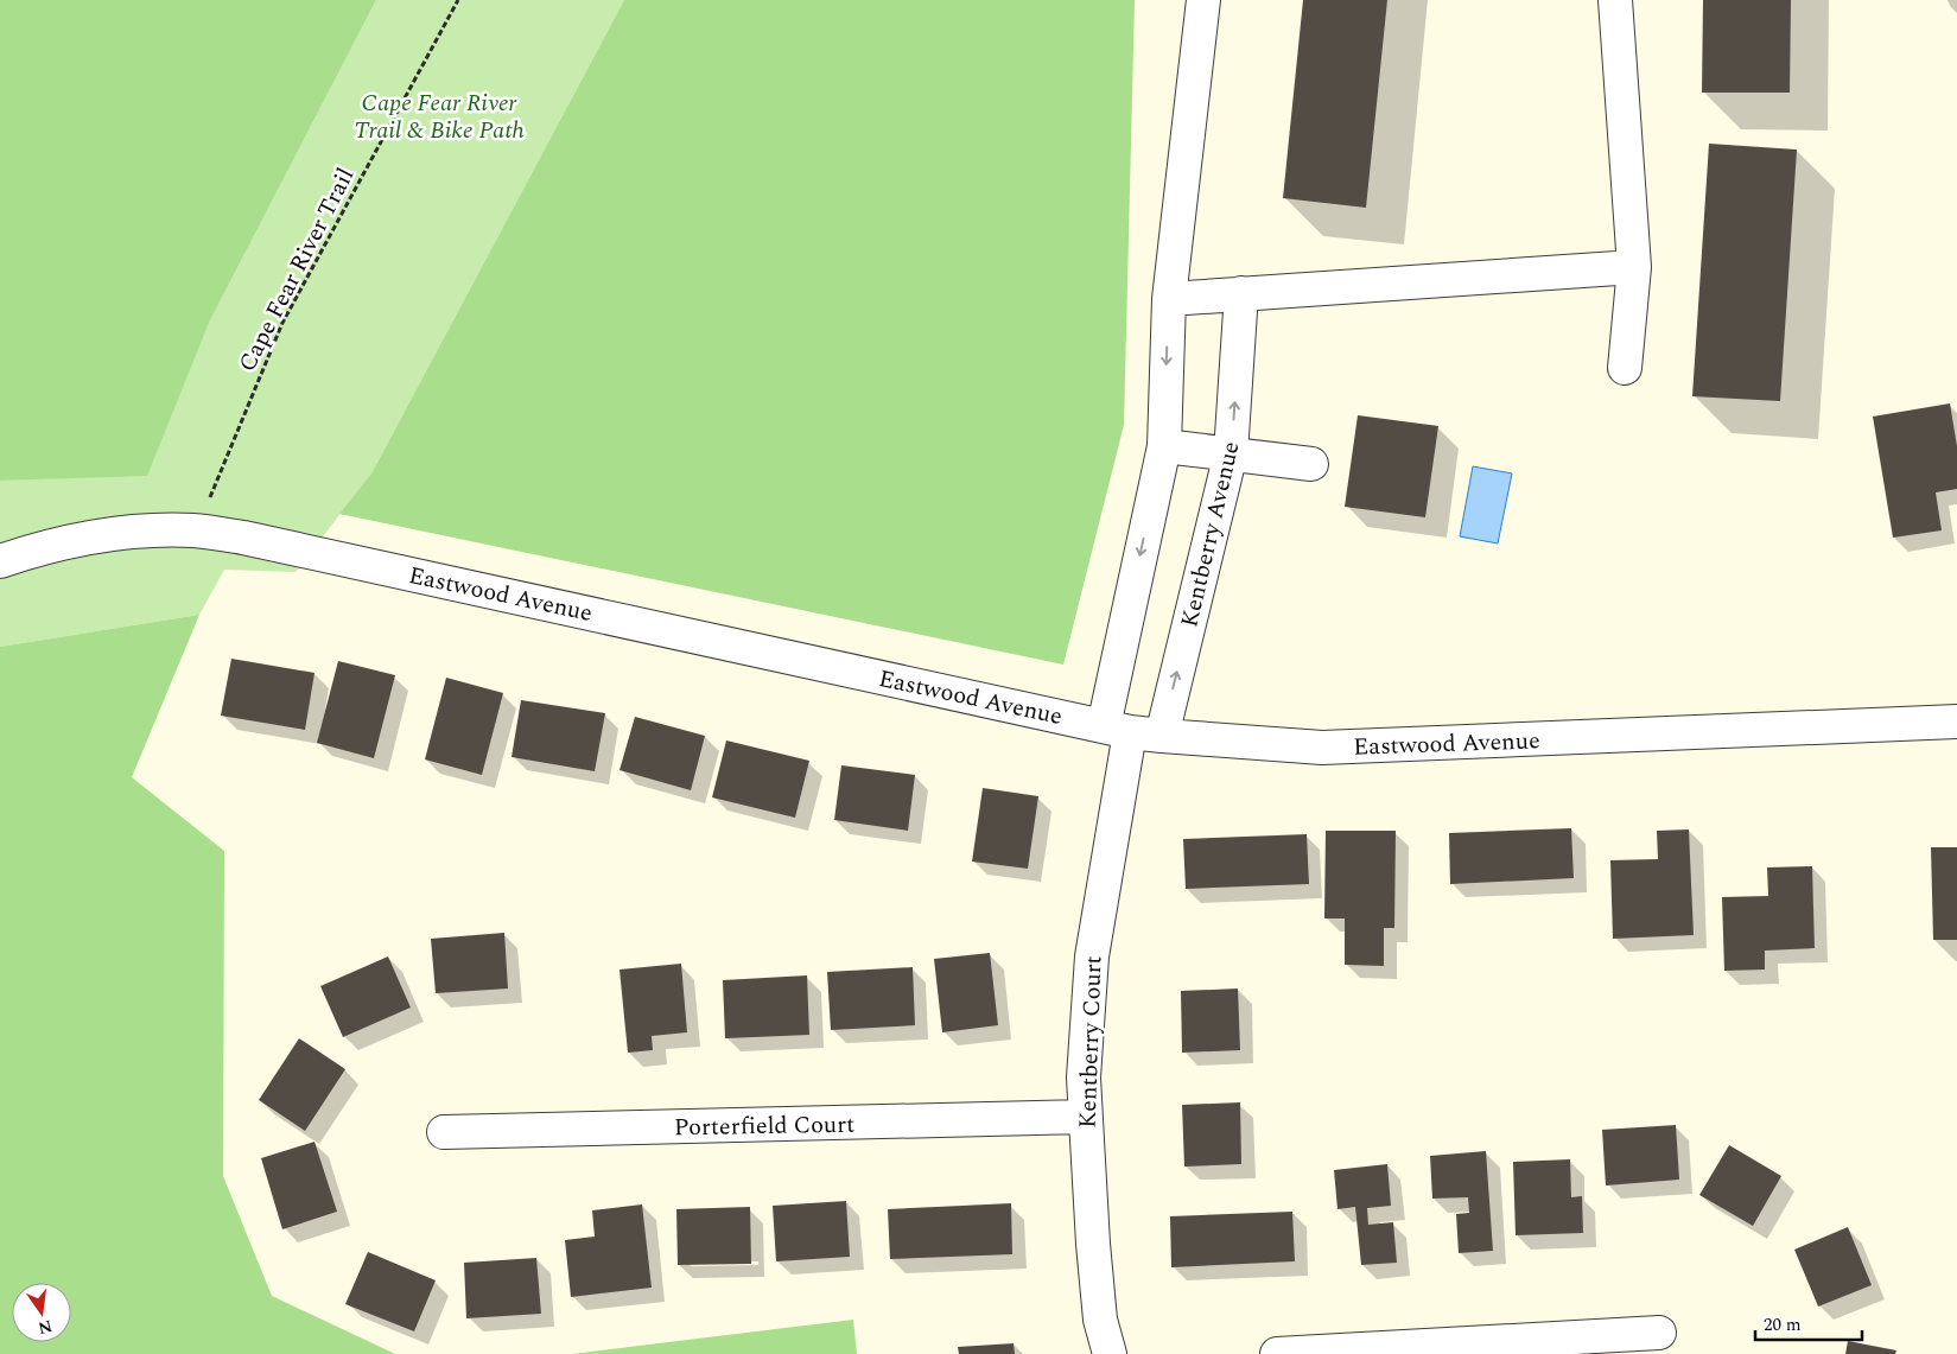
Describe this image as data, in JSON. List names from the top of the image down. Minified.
{"streets":{"street":["Kentberry Avenue","Eastwood Avenue","Kentberry Court","Porterfield Court"],"path":["Cape Fear River Trail"]},"crossings":[["Cape Fear River Trail","Eastwood Avenue"],["Kentberry Avenue","Eastwood Avenue"],["Eastwood Avenue","Kentberry Court"],["Kentberry Court","Porterfield Court"]],"parks":["Cape Fear River Trail & Bike Path"],"scale_bar":"20 m","north":"bottom"}
